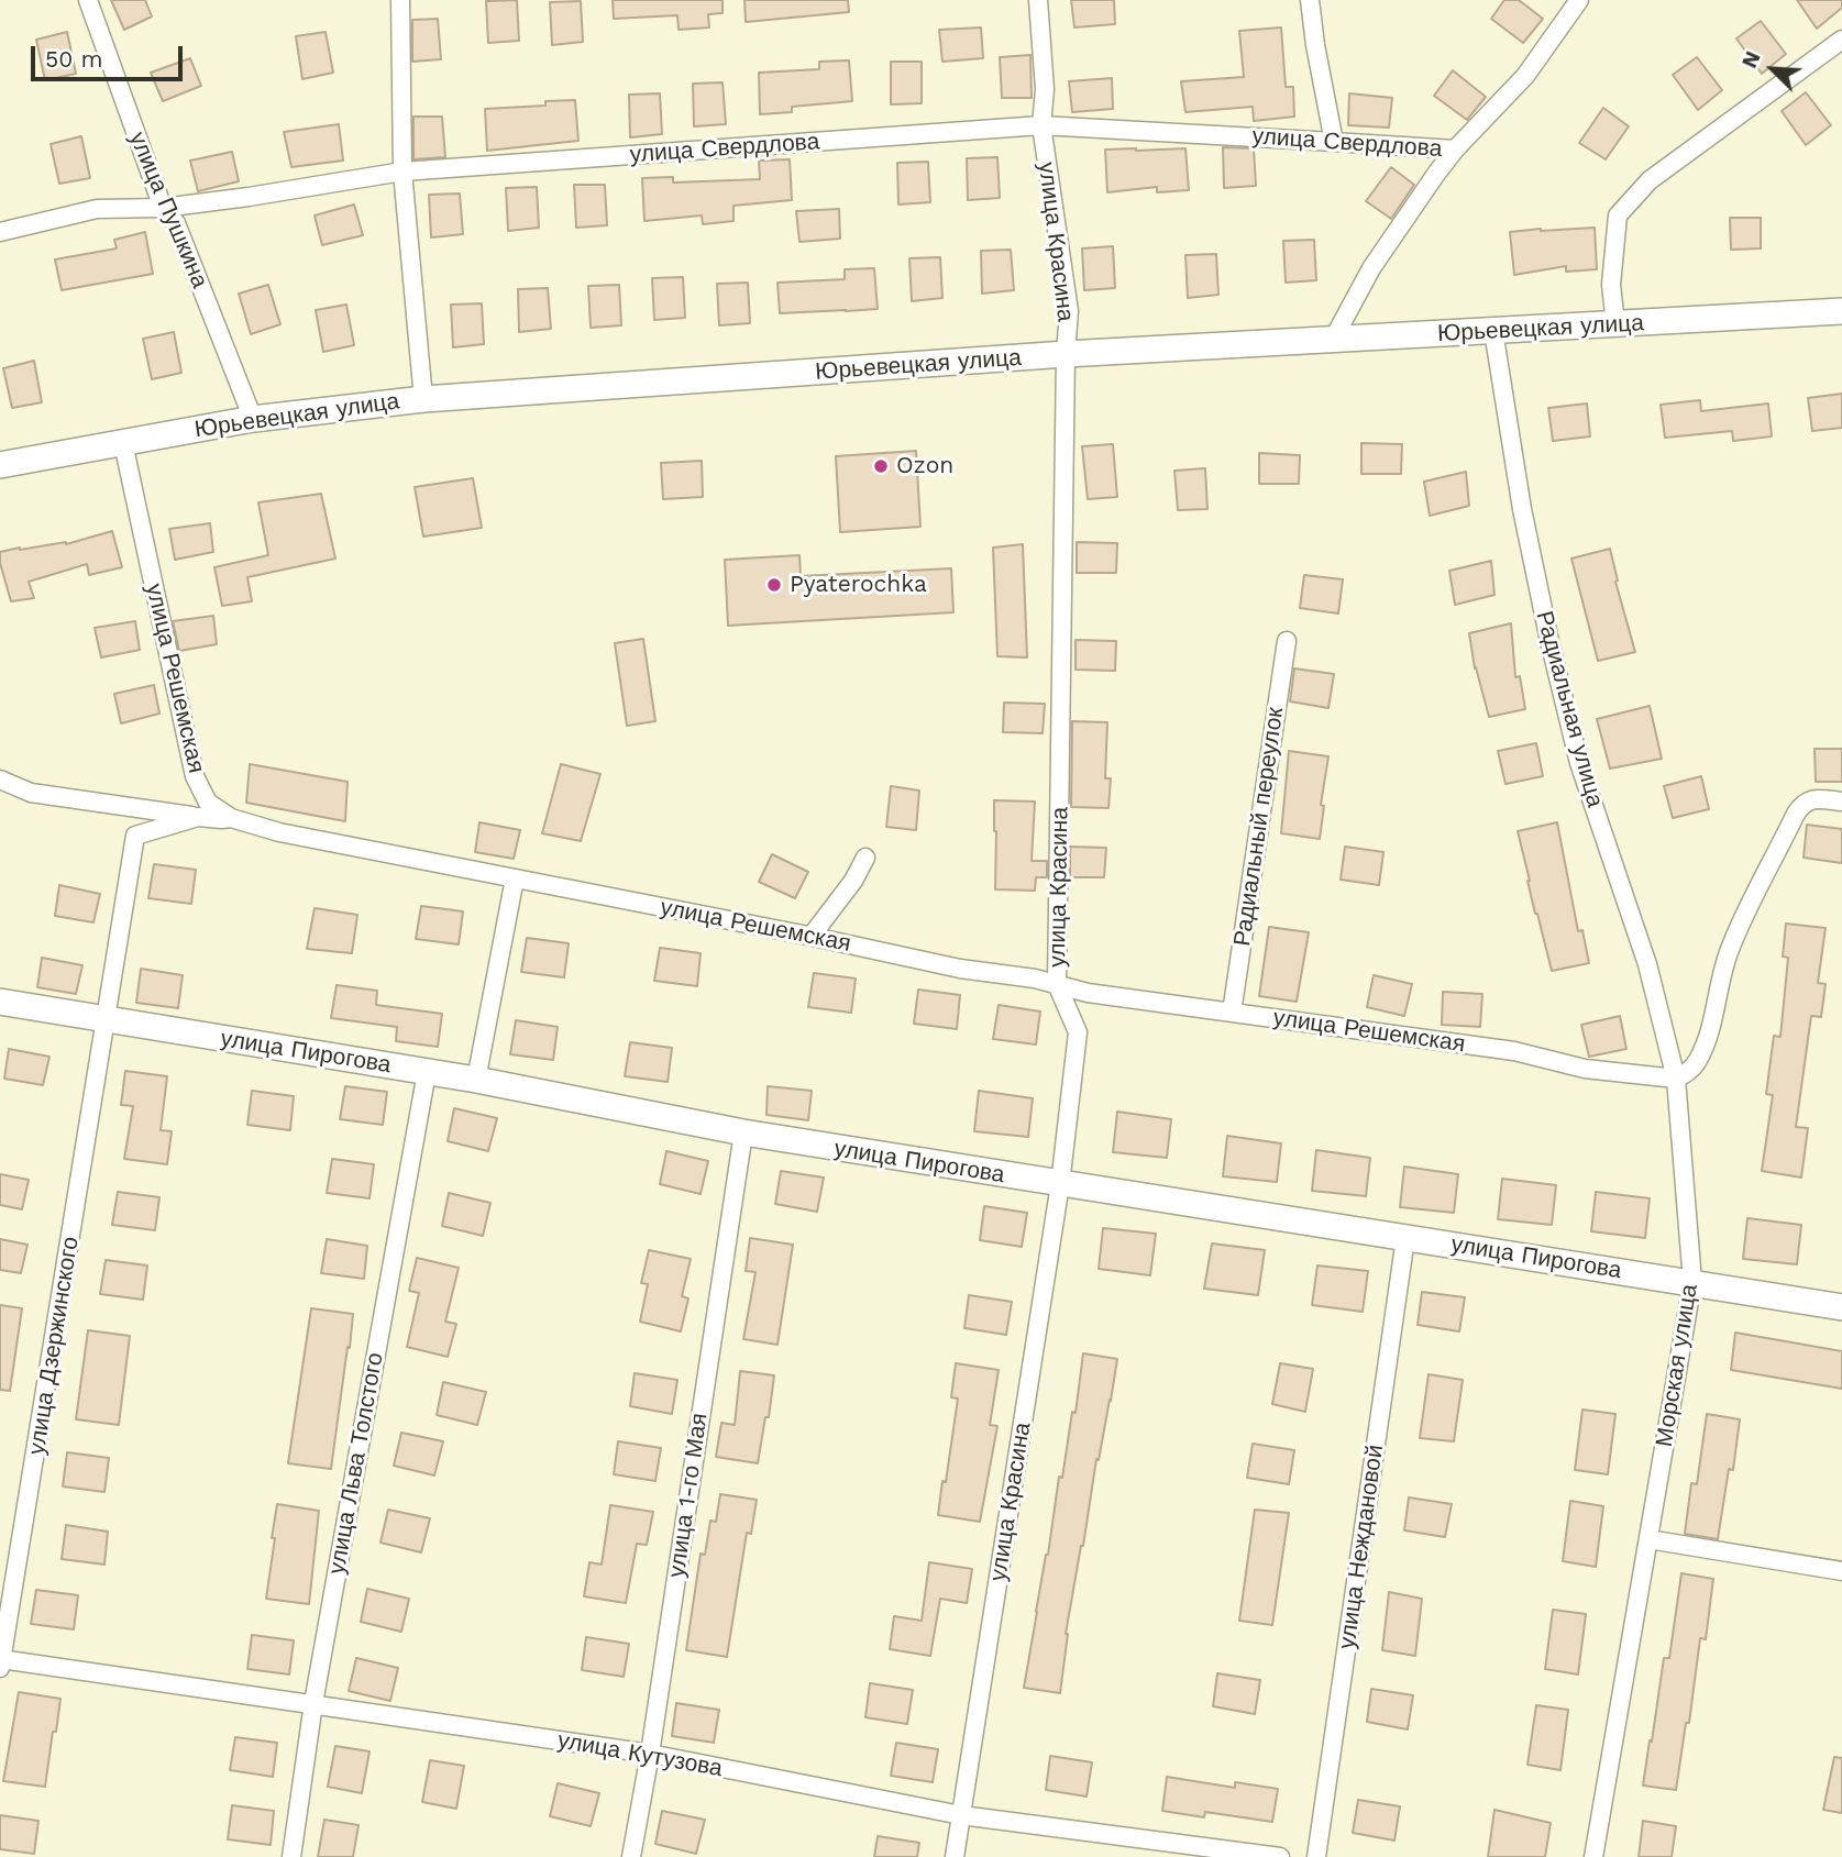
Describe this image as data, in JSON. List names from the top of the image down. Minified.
{"streets":{"street":["улица Свердлова","улица Пушкина","улица Красина","Юрьевецкая улица","улица Решемская","Радиальная улица","Радиальный переулок","улица Пирогова","улица Дзержинского","Морская улица","улица Льва Толстого","улица 1-го Мая","улица Неждановой","улица Кутузова"]},"crossings":[["улица Свердлова","улица Пушкина"],["улица Свердлова","улица Красина"],["улица Пушкина","Юрьевецкая улица"],["улица Красина","Юрьевецкая улица"],["улица Красина","улица Решемская"],["улица Красина","улица Пирогова"],["улица Красина","улица Кутузова"],["Юрьевецкая улица","улица Решемская"],["Юрьевецкая улица","Радиальная улица"],["улица Решемская","Радиальная улица"],["улица Решемская","Радиальный переулок"],["улица Решемская","Морская улица"],["Радиальная улица","Морская улица"],["улица Пирогова","улица Дзержинского"],["улица Пирогова","Морская улица"],["улица Пирогова","улица Льва Толстого"],["улица Пирогова","улица 1-го Мая"],["улица Пирогова","улица Неждановой"],["улица Дзержинского","улица Кутузова"],["улица Льва Толстого","улица Кутузова"],["улица 1-го Мая","улица Кутузова"]],"places":["Ozon","Pyaterochka"],"scale_bar":"50 m","north":"top left"}
